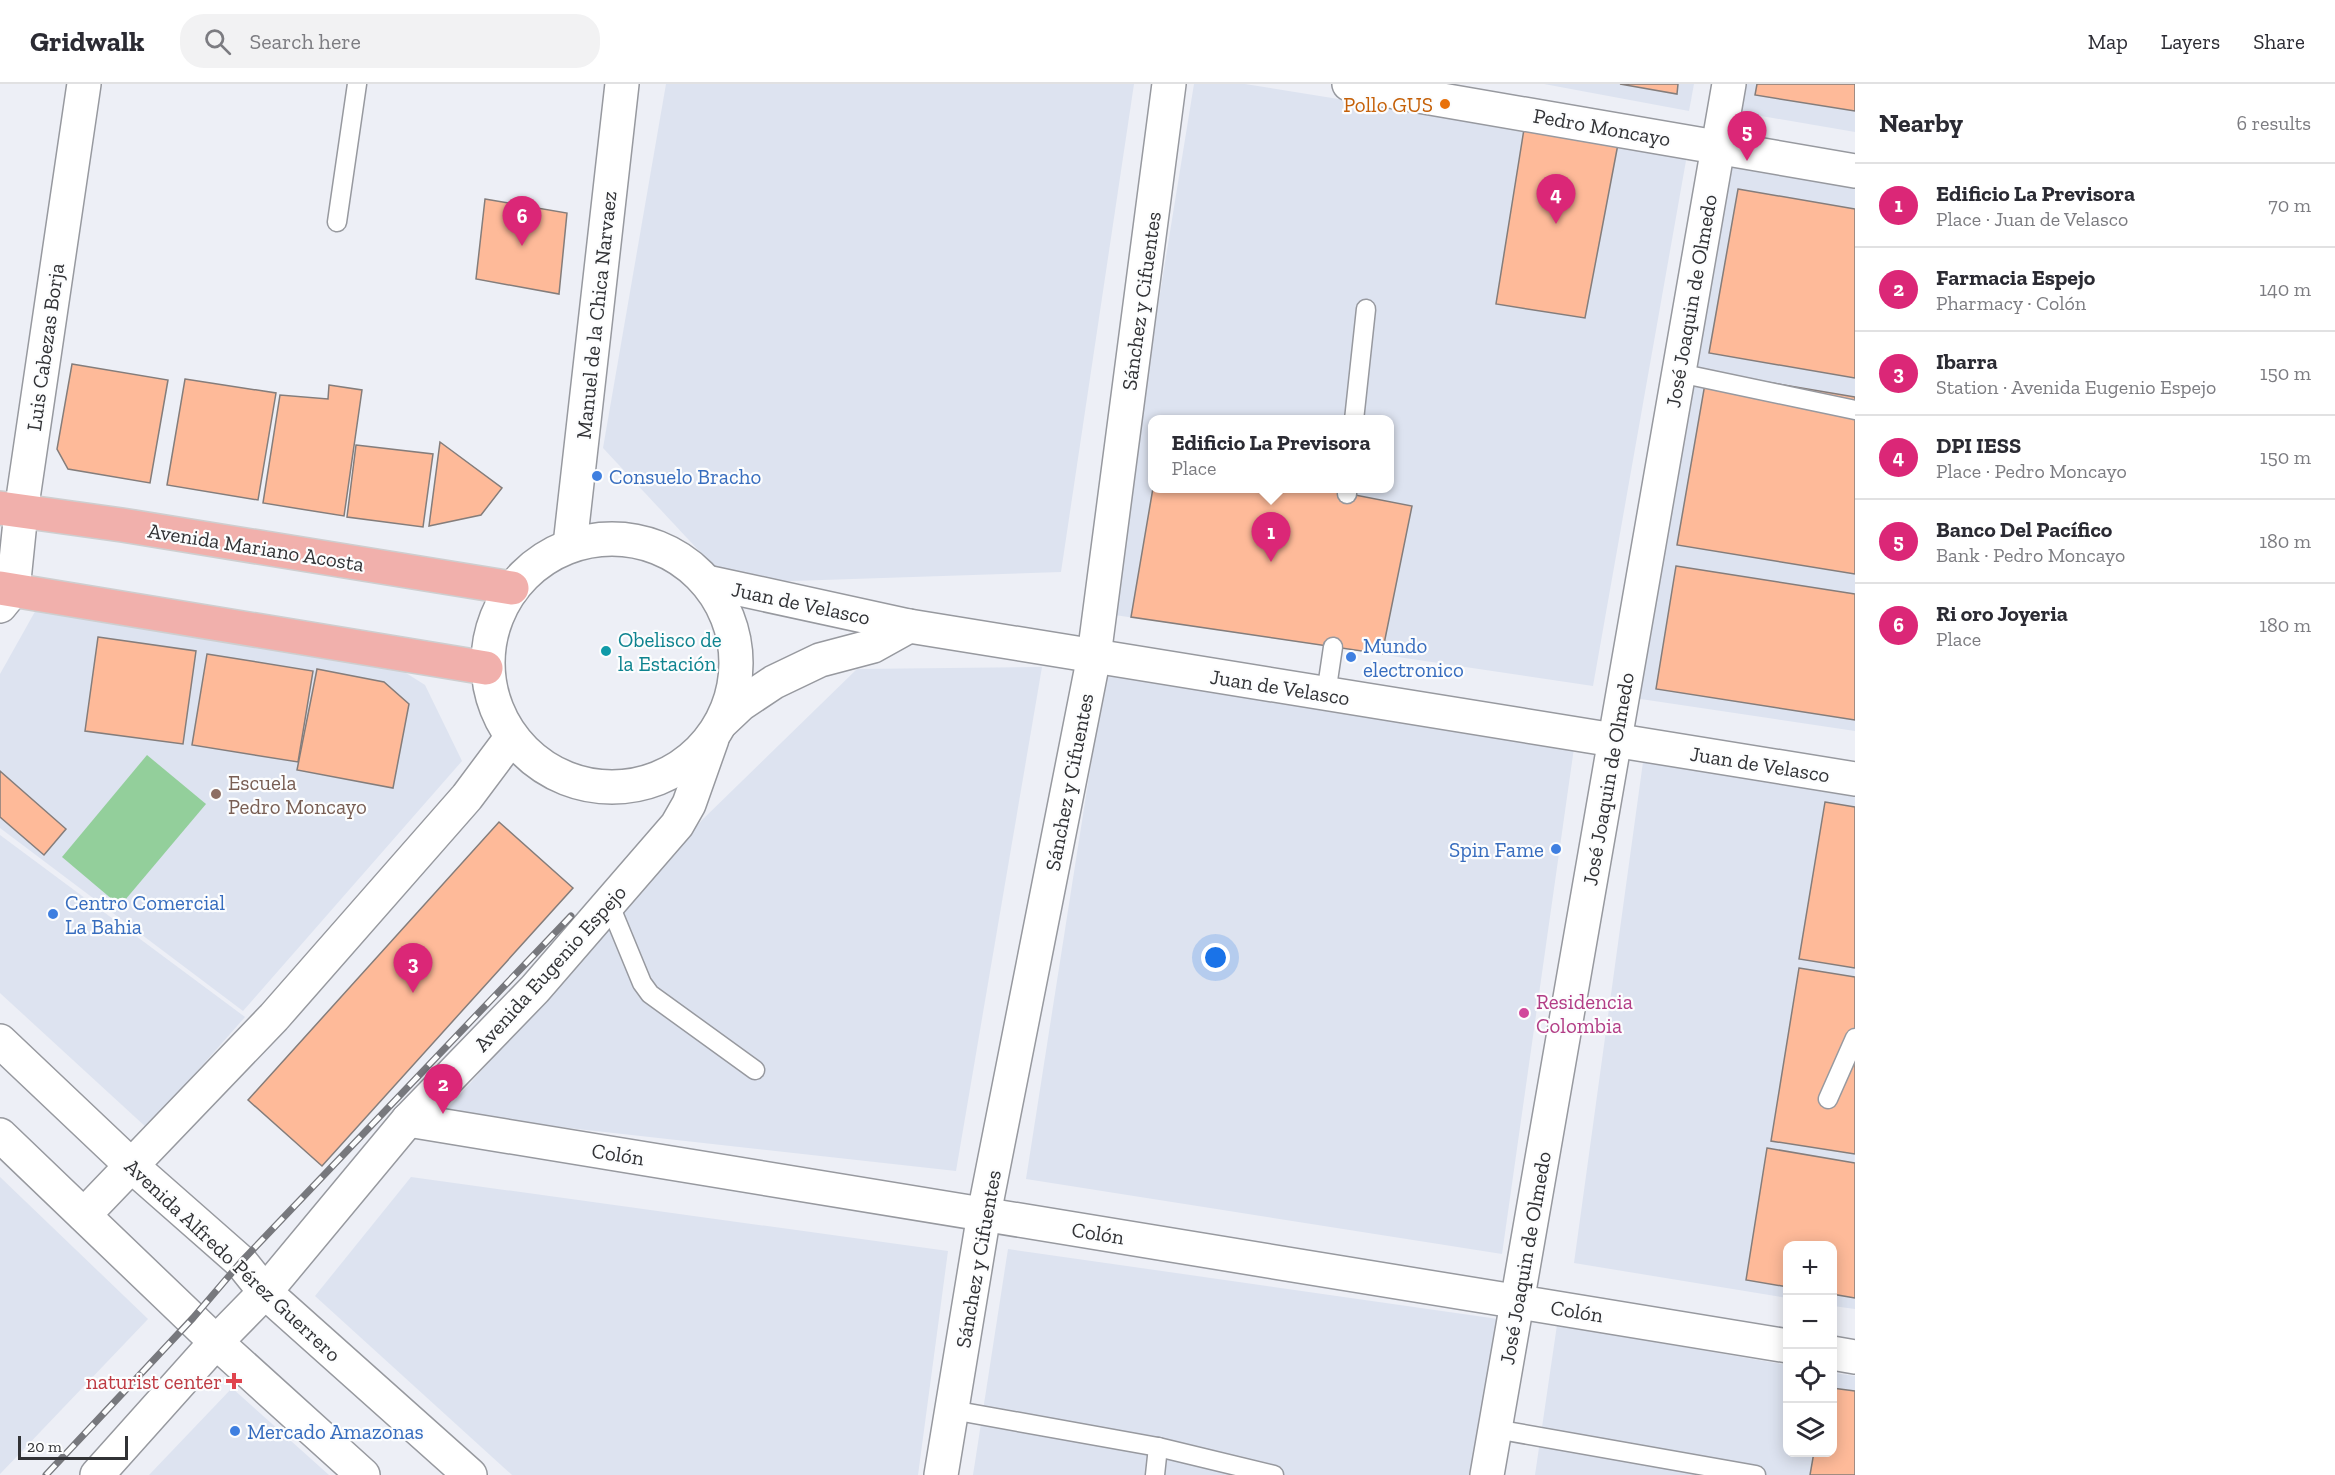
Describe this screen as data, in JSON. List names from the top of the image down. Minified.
{"streets":{"main road":["Avenida Mariano Acosta"],"street":["Pedro Moncayo","Sánchez y Cifuentes","José Joaquin de Olmedo","Manuel de la Chica Narvaez","Luis Cabezas Borja","Juan de Velasco","Avenida Eugenio Espejo","Colón","Avenida Alfredo Pérez Guerrero"]},"crossings":[["Pedro Moncayo","José Joaquin de Olmedo"],["Sánchez y Cifuentes","Juan de Velasco"],["Sánchez y Cifuentes","Colón"],["José Joaquin de Olmedo","Juan de Velasco"],["José Joaquin de Olmedo","Colón"],["Luis Cabezas Borja","Avenida Mariano Acosta"],["Juan de Velasco","Avenida Eugenio Espejo"],["Avenida Eugenio Espejo","Colón"],["Avenida Eugenio Espejo","Avenida Alfredo Pérez Guerrero"]],"places":{"other":["Pollo GUS","Consuelo Bracho","Obelisco de la Estación","Mundo electronico","Escuela Pedro Moncayo","Spin Fame","Centro Comercial La Bahia","Residencia Colombia","Mercado Amazonas"],"health":["naturist center"]},"scale_bar":"20 m","page":{"header":"Gridwalk","search":"Search here","nav":["Map","Layers","Share"],"heading":["Nearby","6 results"],"pins":["5","4","6","1","3","2"],"list":[{"mark":"1","name":"Edificio La Previsora","note":"Place · Juan de Velasco","value":"70 m"},{"mark":"2","name":"Farmacia Espejo","note":"Pharmacy · Colón","value":"140 m"},{"mark":"3","name":"Ibarra","note":"Station · Avenida Eugenio Espejo","value":"150 m"},{"mark":"4","name":"DPI IESS","note":"Place · Pedro Moncayo","value":"150 m"},{"mark":"5","name":"Banco Del Pacífico","note":"Bank · Pedro Moncayo","value":"180 m"},{"mark":"6","name":"Ri oro Joyeria","note":"Place","value":"180 m"}],"popup":["Edificio La Previsora","Place"],"map_buttons":["+","−"],"scale":"20 m"}}
